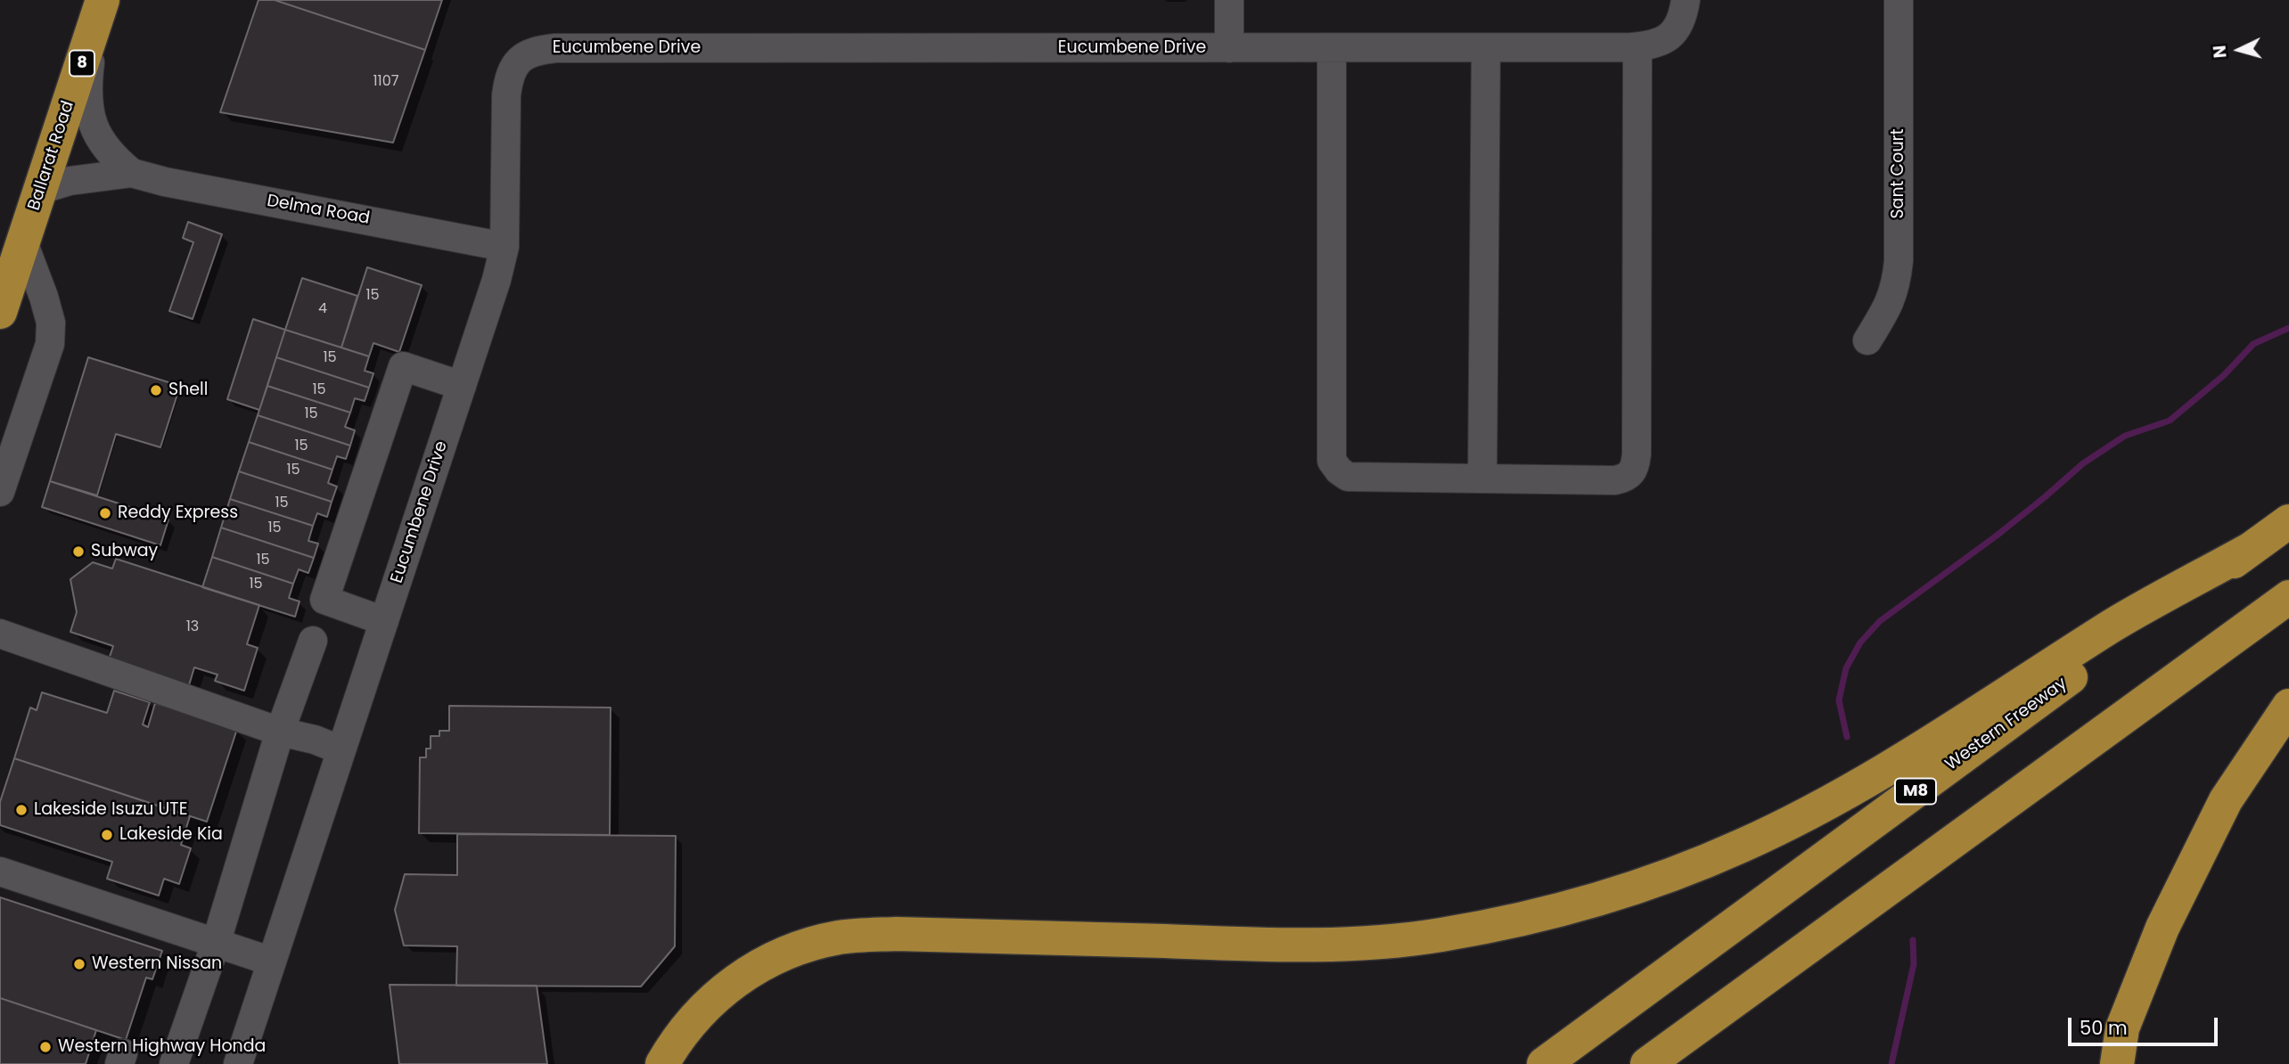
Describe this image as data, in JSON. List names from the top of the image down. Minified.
{"streets":{"highway":["8","Ballarat Road","Western Freeway","M8"],"street":["Eucumbene Drive","Sant Court","Delma Road"]},"crossings":[["Eucumbene Drive","Delma Road"],["Ballarat Road","Delma Road"]],"places":["Shell","Reddy Express","Subway","Lakeside Isuzu UTE","Lakeside Kia","Western Nissan","Western Highway Honda"],"house_numbers":["1107","15","4","15","15","15","15","15","15","15","15","15","13"],"scale_bar":"50 m","north":"left"}
